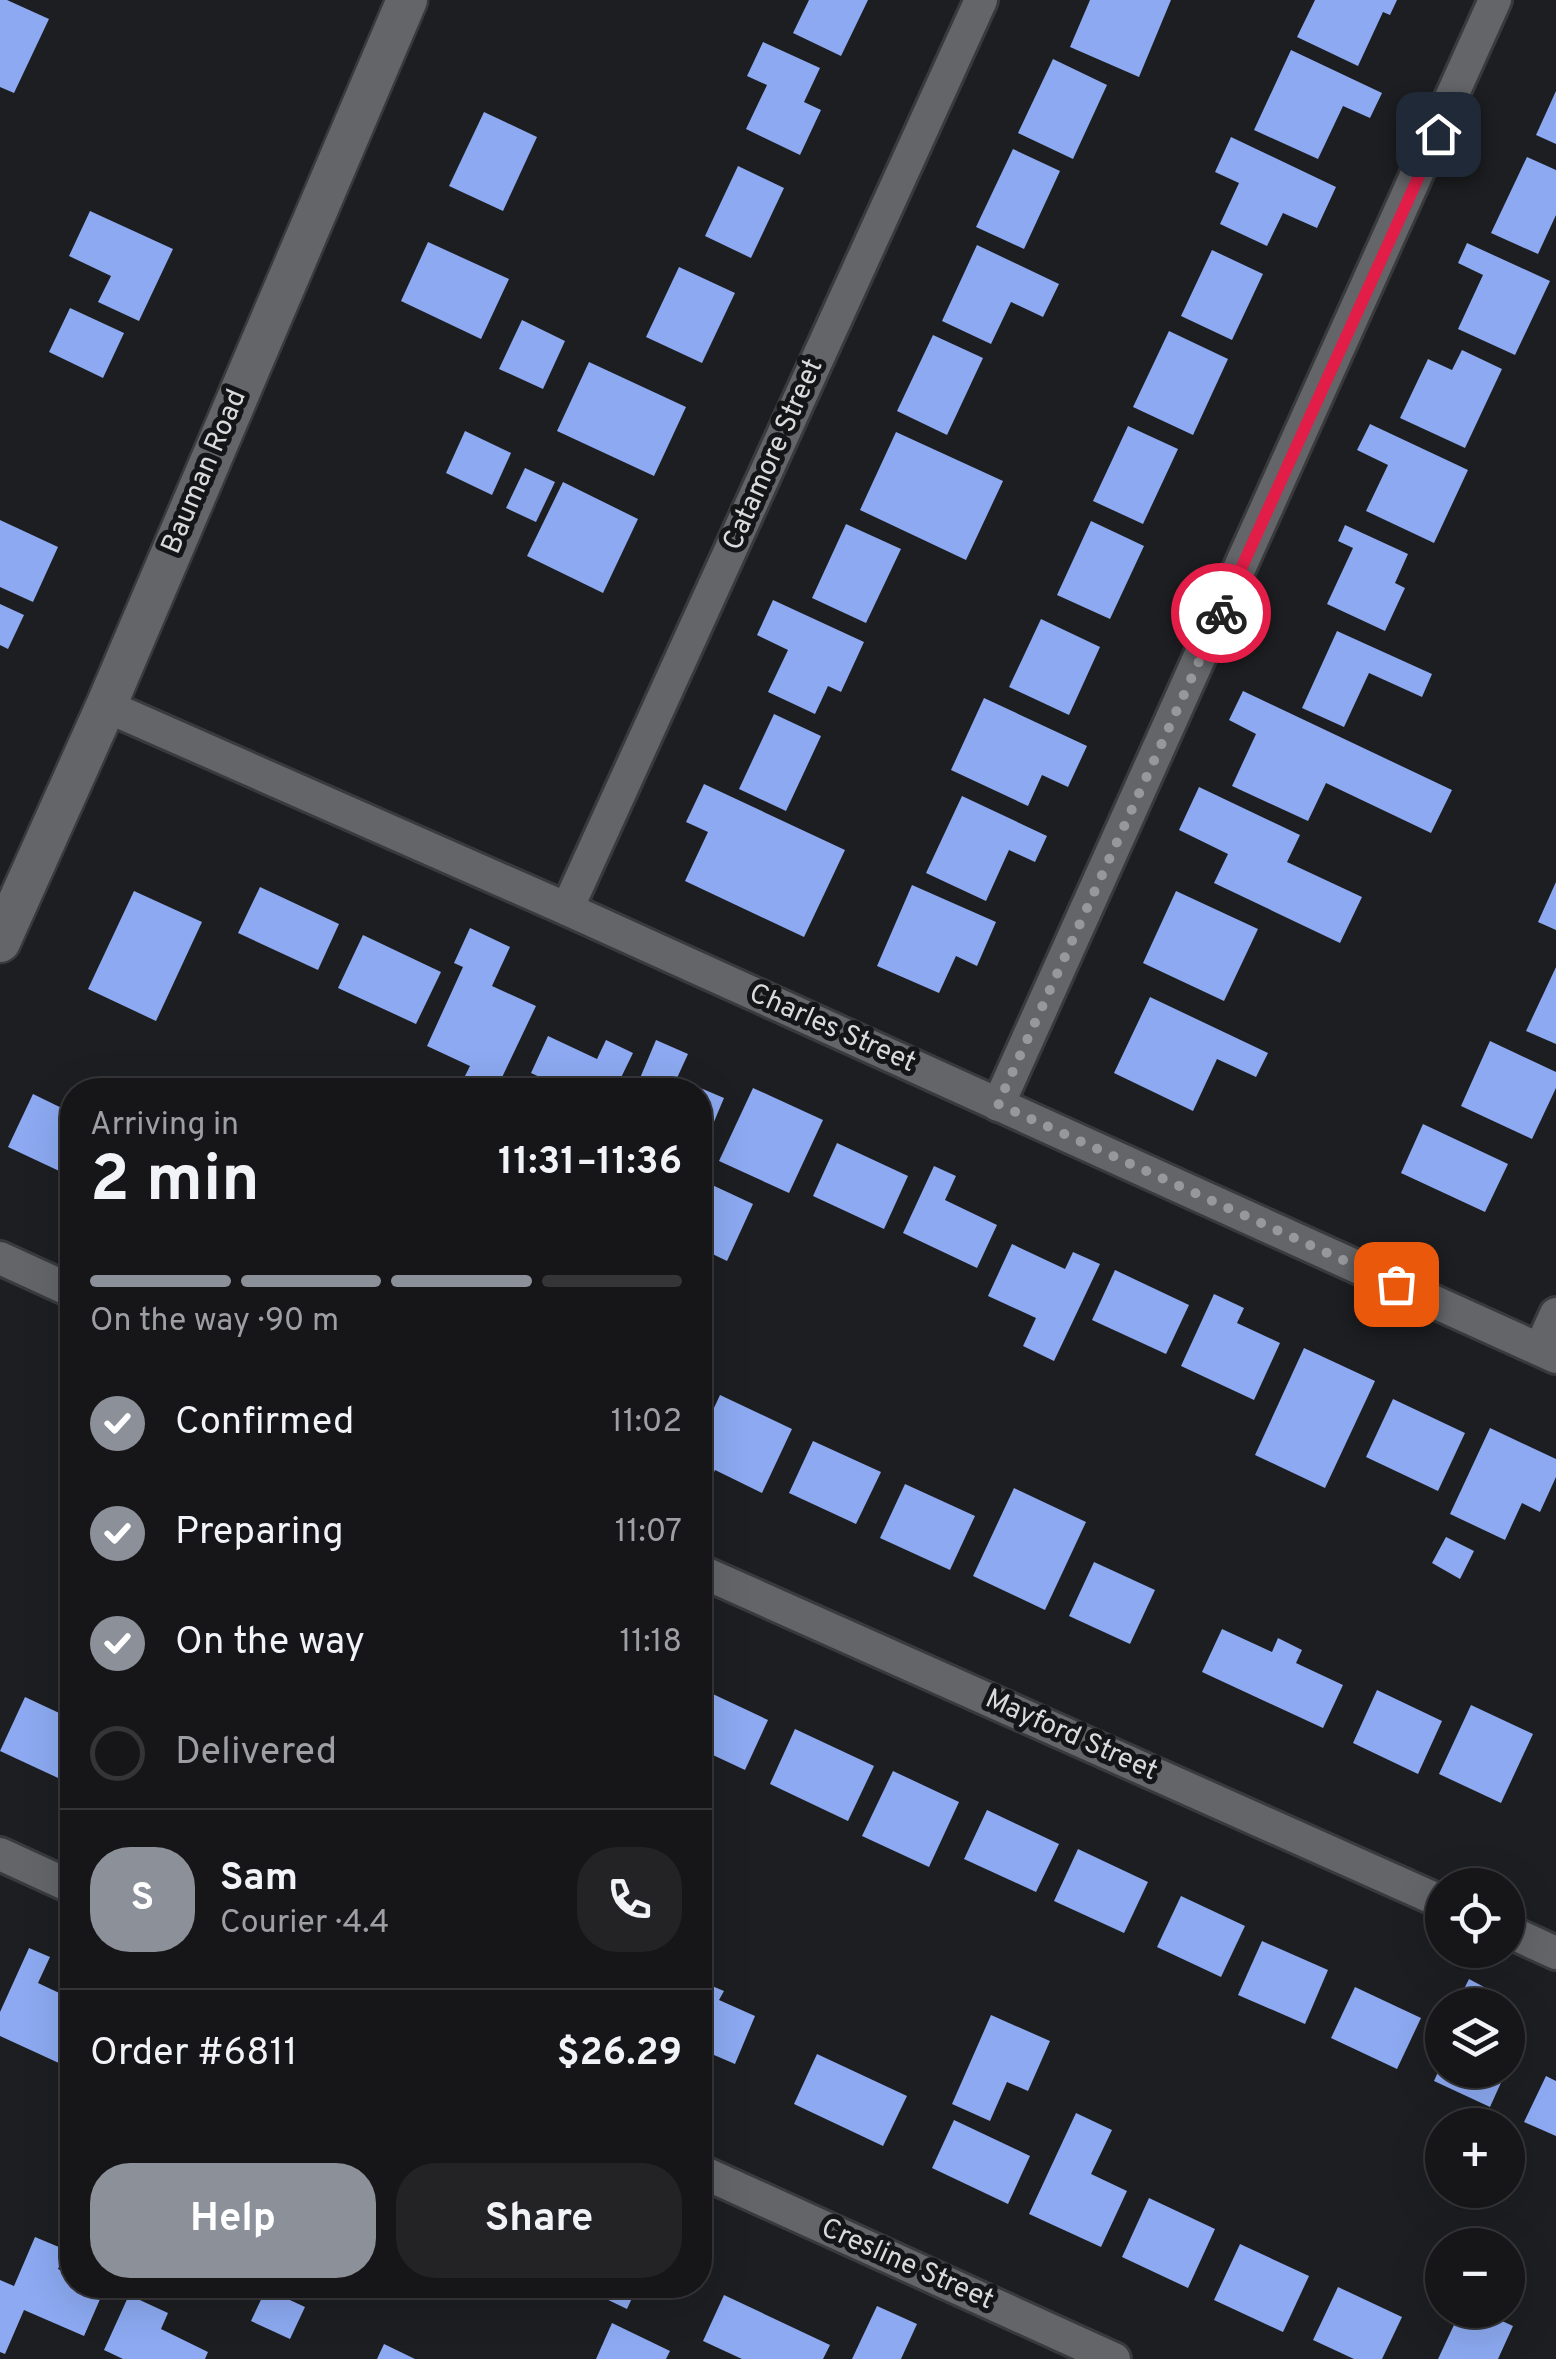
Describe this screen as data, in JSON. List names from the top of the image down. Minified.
{"streets":{"street":["Catamore Street","Bauman Road","Charles Street","Mayford Street","Cresline Street"]},"crossings":[["Catamore Street","Charles Street"],["Bauman Road","Charles Street"]],"page":{"heading":["2 min","Arriving in","11:31–11:36"],"panel":["Sam","Courier · 4.4","Order #6811","$26.29"],"bar":"On the way · 90 m","list":[["Confirmed","11:02"],["Preparing","11:07"],["On the way","11:18"],"Delivered"],"round":"S","map_buttons":["+","−"],"buttons":["Help","Share"]}}
